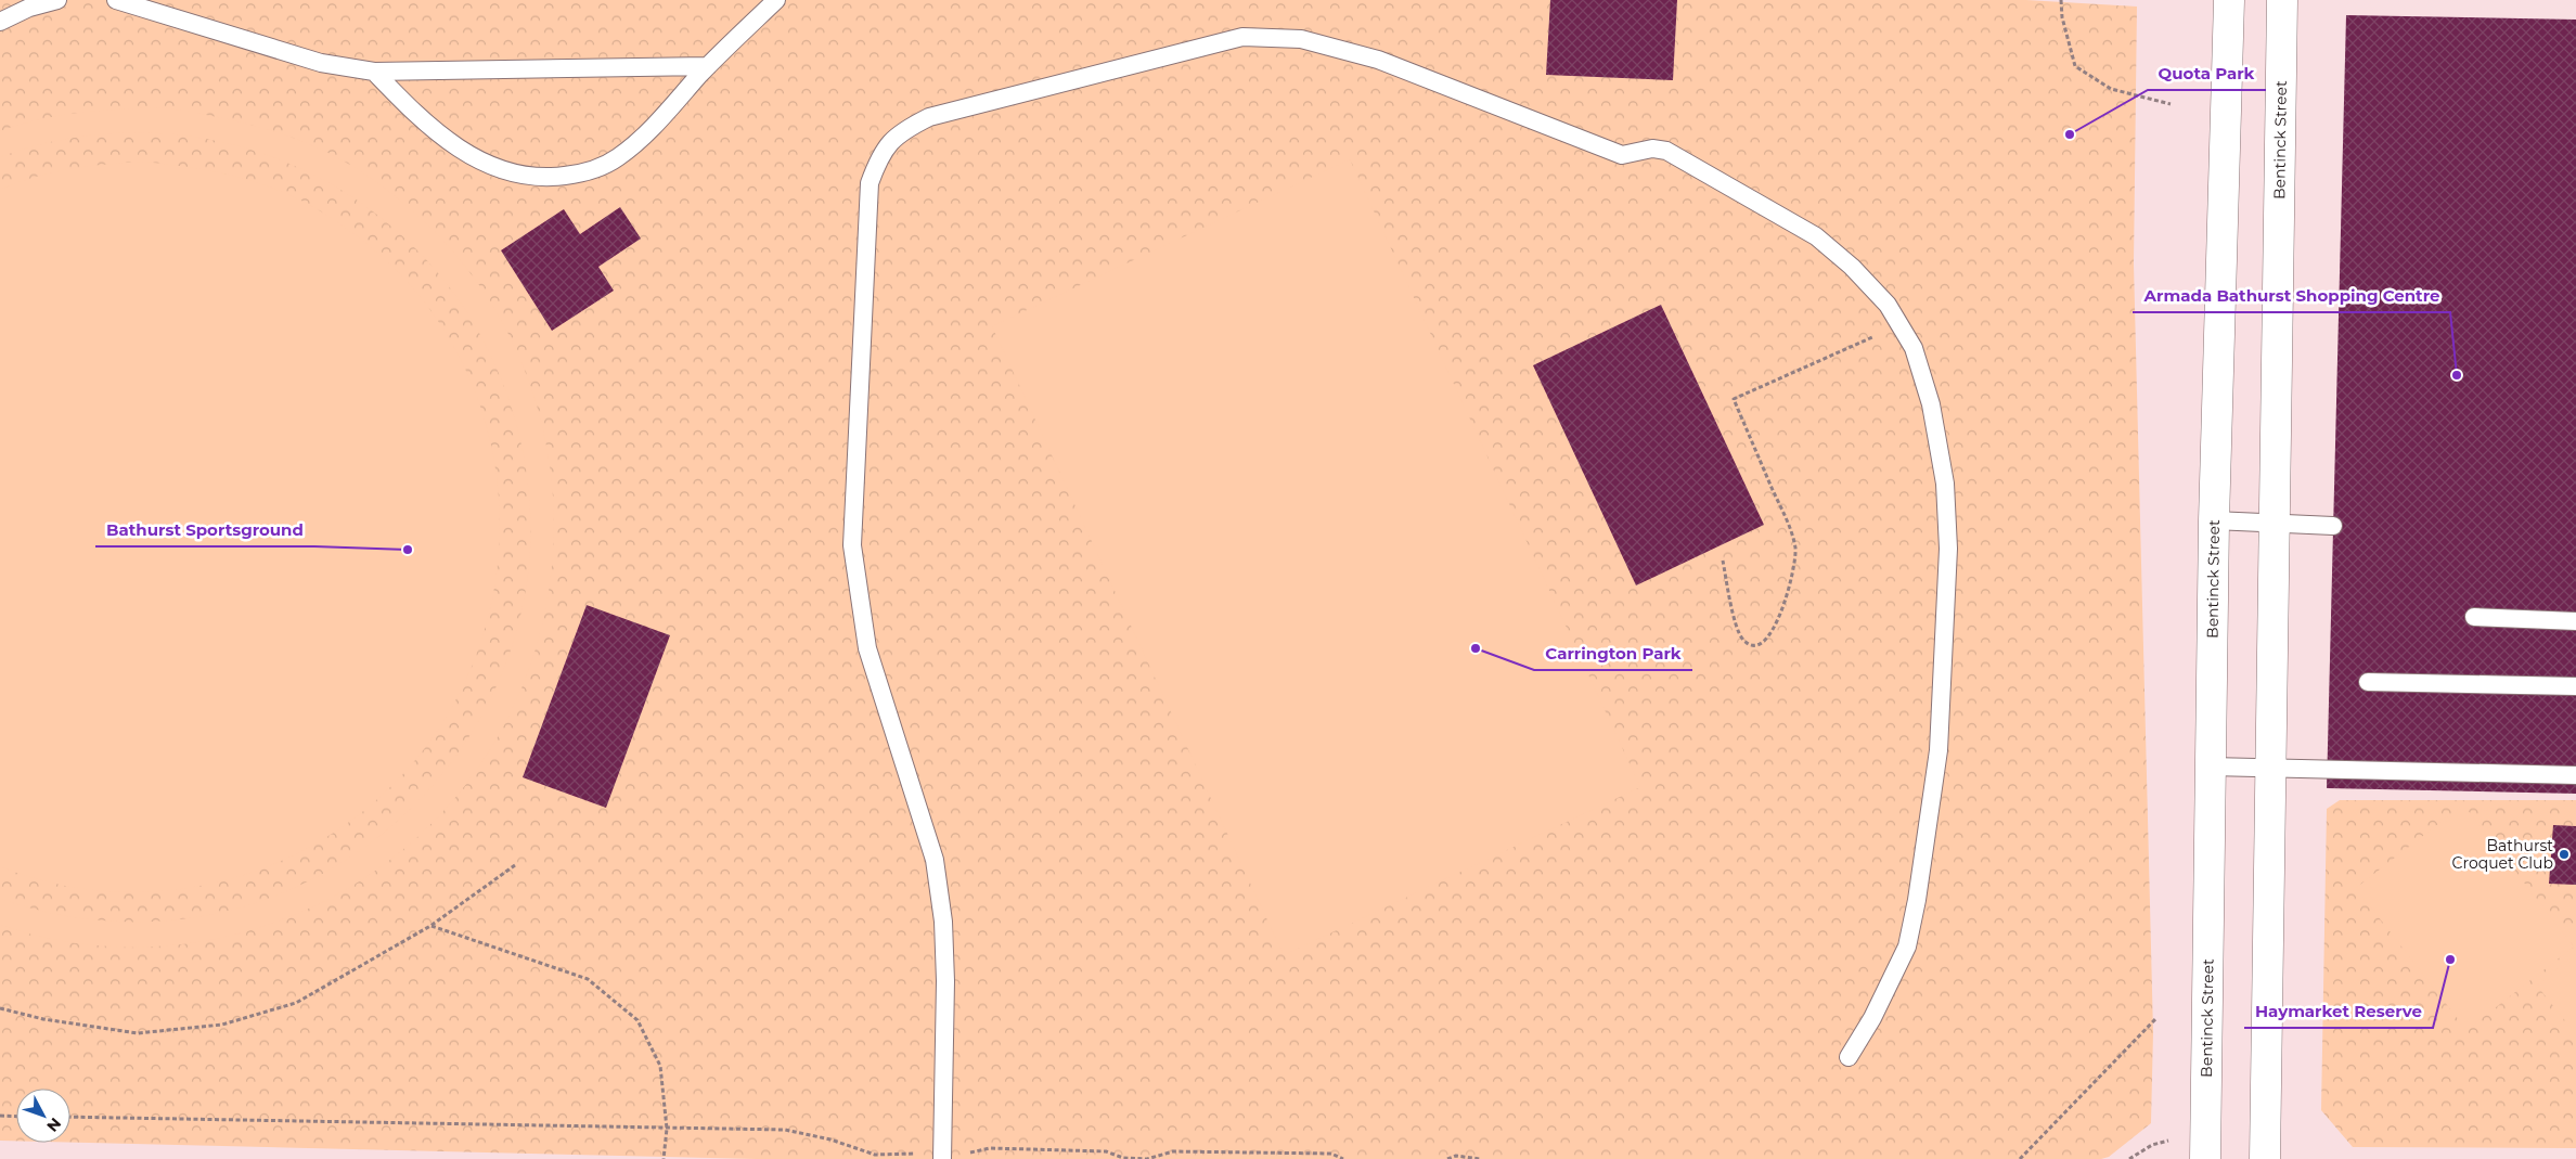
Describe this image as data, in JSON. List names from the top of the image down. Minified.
{"streets":{"main road":["Bentinck Street"]},"places":["Quota Park","Armada Bathurst Shopping Centre","Bathurst Sportsground","Carrington Park","Bathurst Croquet Club","Haymarket Reserve"],"north":"bottom right"}
